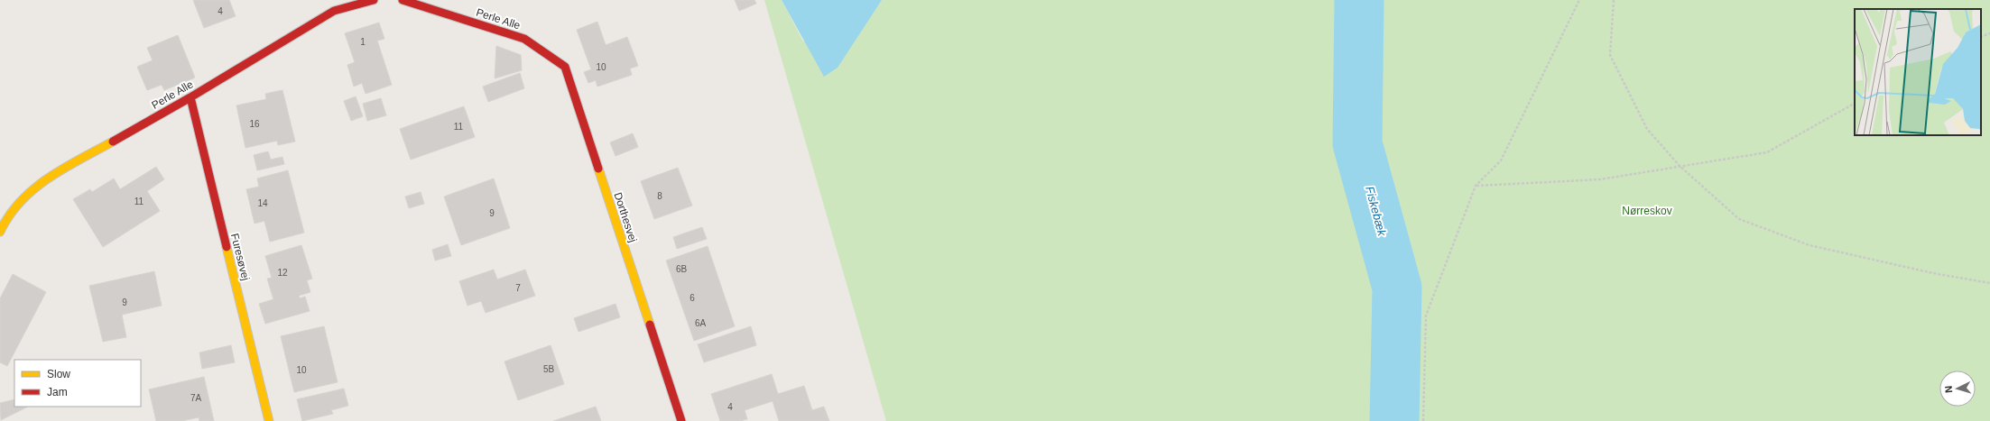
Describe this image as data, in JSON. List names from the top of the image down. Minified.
{"streets":{"street":["Perle Alle","Dorthesvej","Furesøvej"]},"crossings":[["Perle Alle","Dorthesvej"],["Perle Alle","Furesøvej"]],"water":["Fiskebæk"],"parks":["Nørreskov"],"house_numbers":["4","1","10","16","11","8","11","14","9","6B","12","7","6","9","6A","5B","10","7A","4"],"legend":["Slow","Jam"],"north":"left"}
